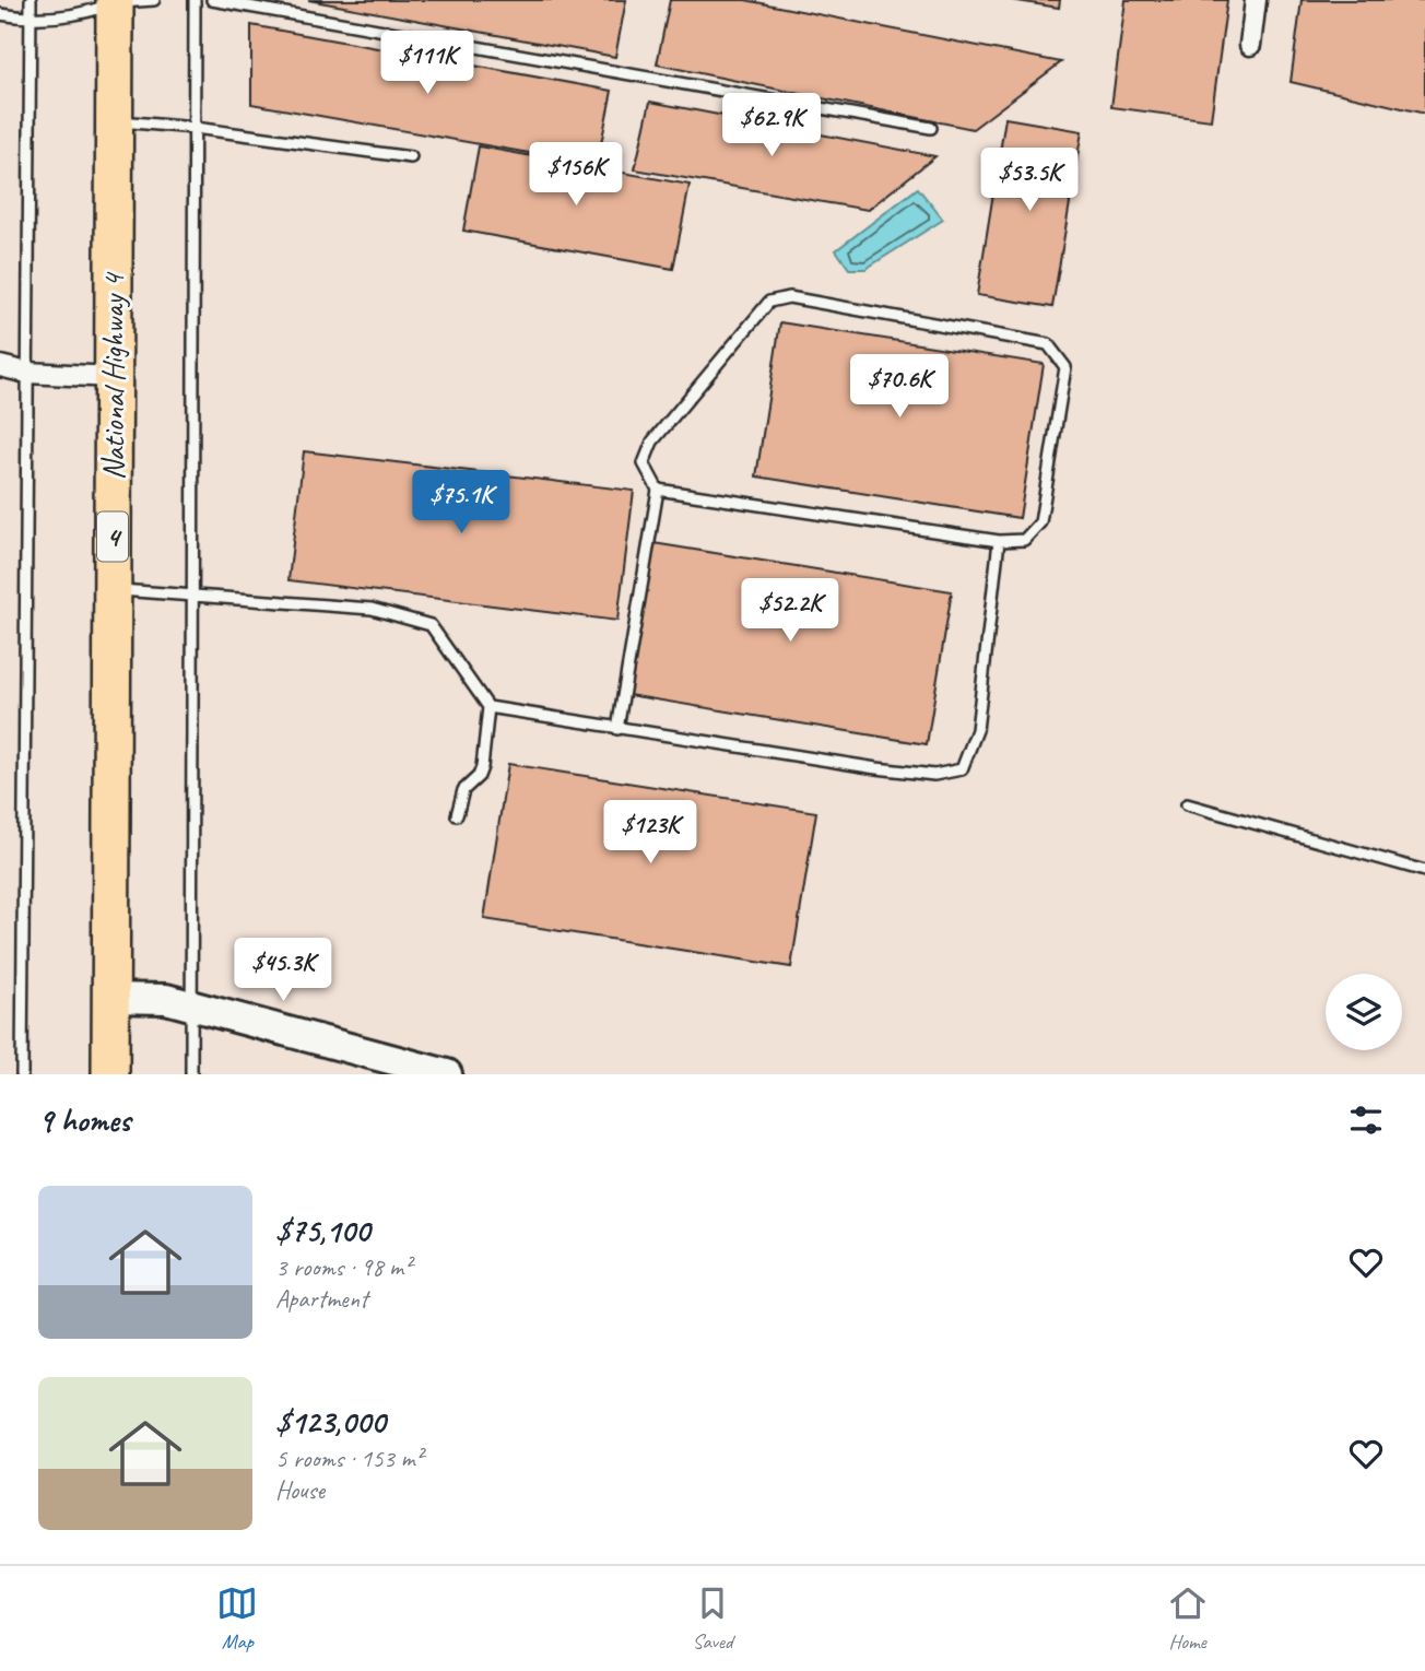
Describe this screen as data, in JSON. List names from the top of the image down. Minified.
{"streets":{"highway":["National Highway 4","4"]},"page":{"price":["$111K","$62.9K","$156K","$53.5K","$70.6K","$75.1K","$52.2K","$123K","$45.3K"],"heading":"9 homes","list":[{"name":"$75,100","note":"3 rooms · 98 m² · Apartment"},{"name":"$123,000","note":"5 rooms · 153 m² · House"}],"tabs":["Map","Saved","Home"]}}
